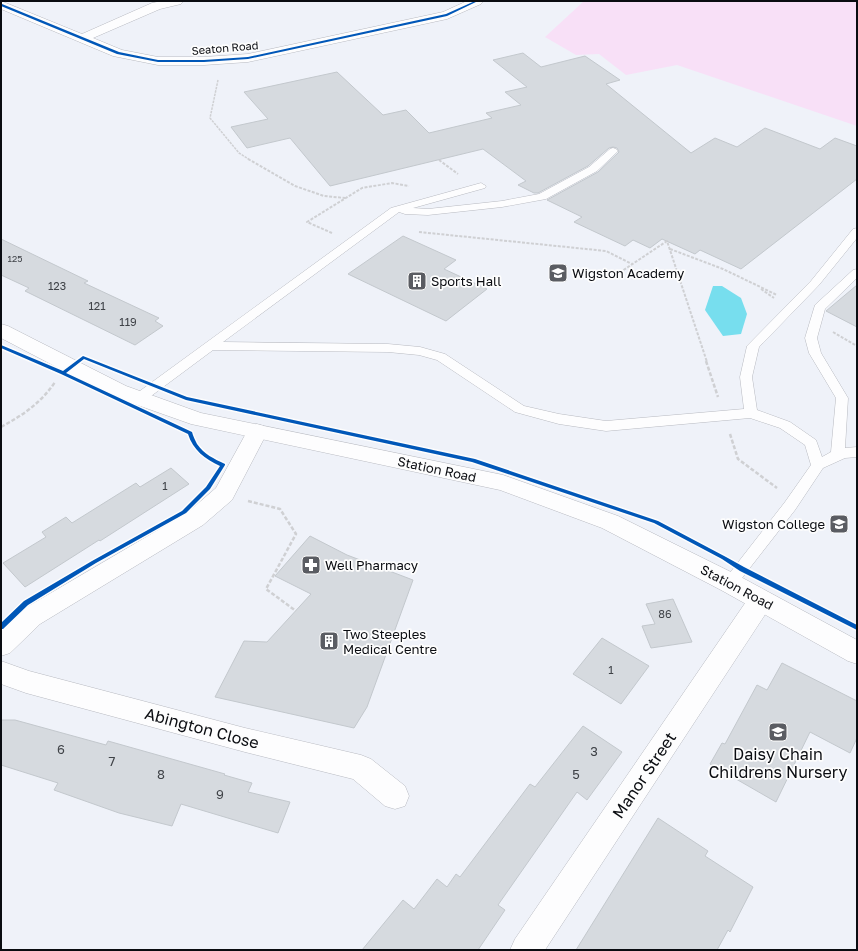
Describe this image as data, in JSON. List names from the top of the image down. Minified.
{"streets":{"street":["Seaton Road","Station Road","Abington Close","Manor Street"]},"crossings":[["Station Road","Manor Street"]],"places":{"school or university":["Wigston Academy","Wigston College","Daisy Chain Childrens Nursery"],"building":["Sports Hall","Two Steeples Medical Centre"],"pharmacy":["Well Pharmacy"]},"house_numbers":["125","123","121","119","1","86","1","6","3","7","8","5","9"]}
